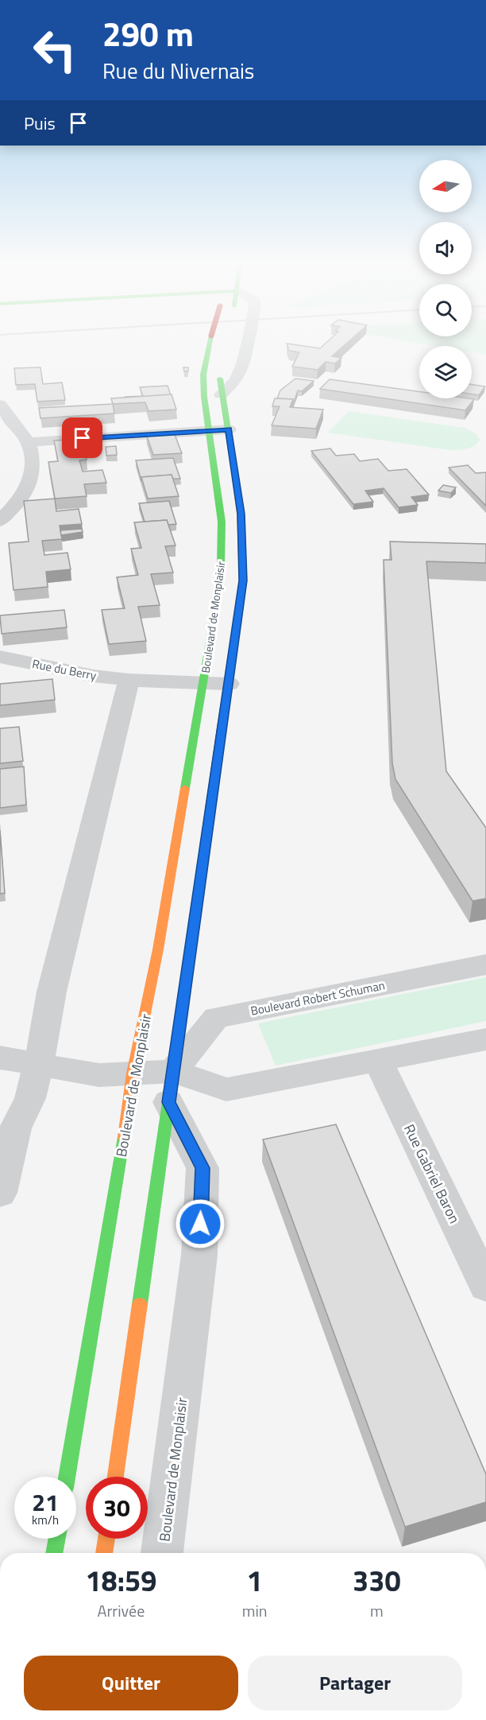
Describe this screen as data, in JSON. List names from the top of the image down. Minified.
{"streets":{"main road":["Boulevard de Monplaisir"],"street":["Rue du Berry","Boulevard Robert Schuman","Rue Gabriel Baron"]},"crossings":[["Boulevard de Monplaisir","Rue du Berry"],["Boulevard de Monplaisir","Boulevard Robert Schuman"]],"north":"left","page":{"turn":["290 m","Rue du Nivernais"],"then":"Puis","speed":"21 km/h","limit":"30","eta":["18:59","Arrivée","1","min","330","m"],"buttons":["Quitter","Partager"]}}
